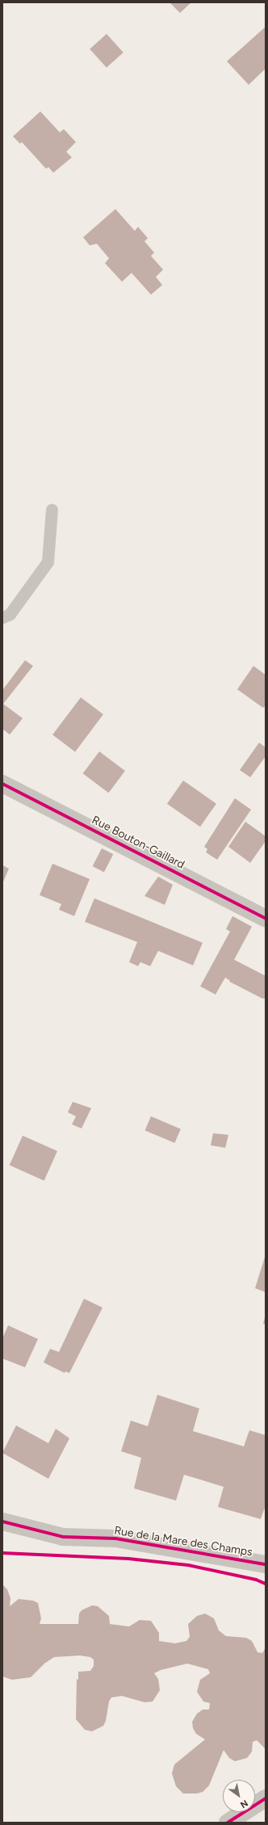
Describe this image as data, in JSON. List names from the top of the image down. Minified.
{"streets":{"street":["Rue Bouton-Gaillard","Rue de la Mare des Champs"]},"north":"bottom right"}
